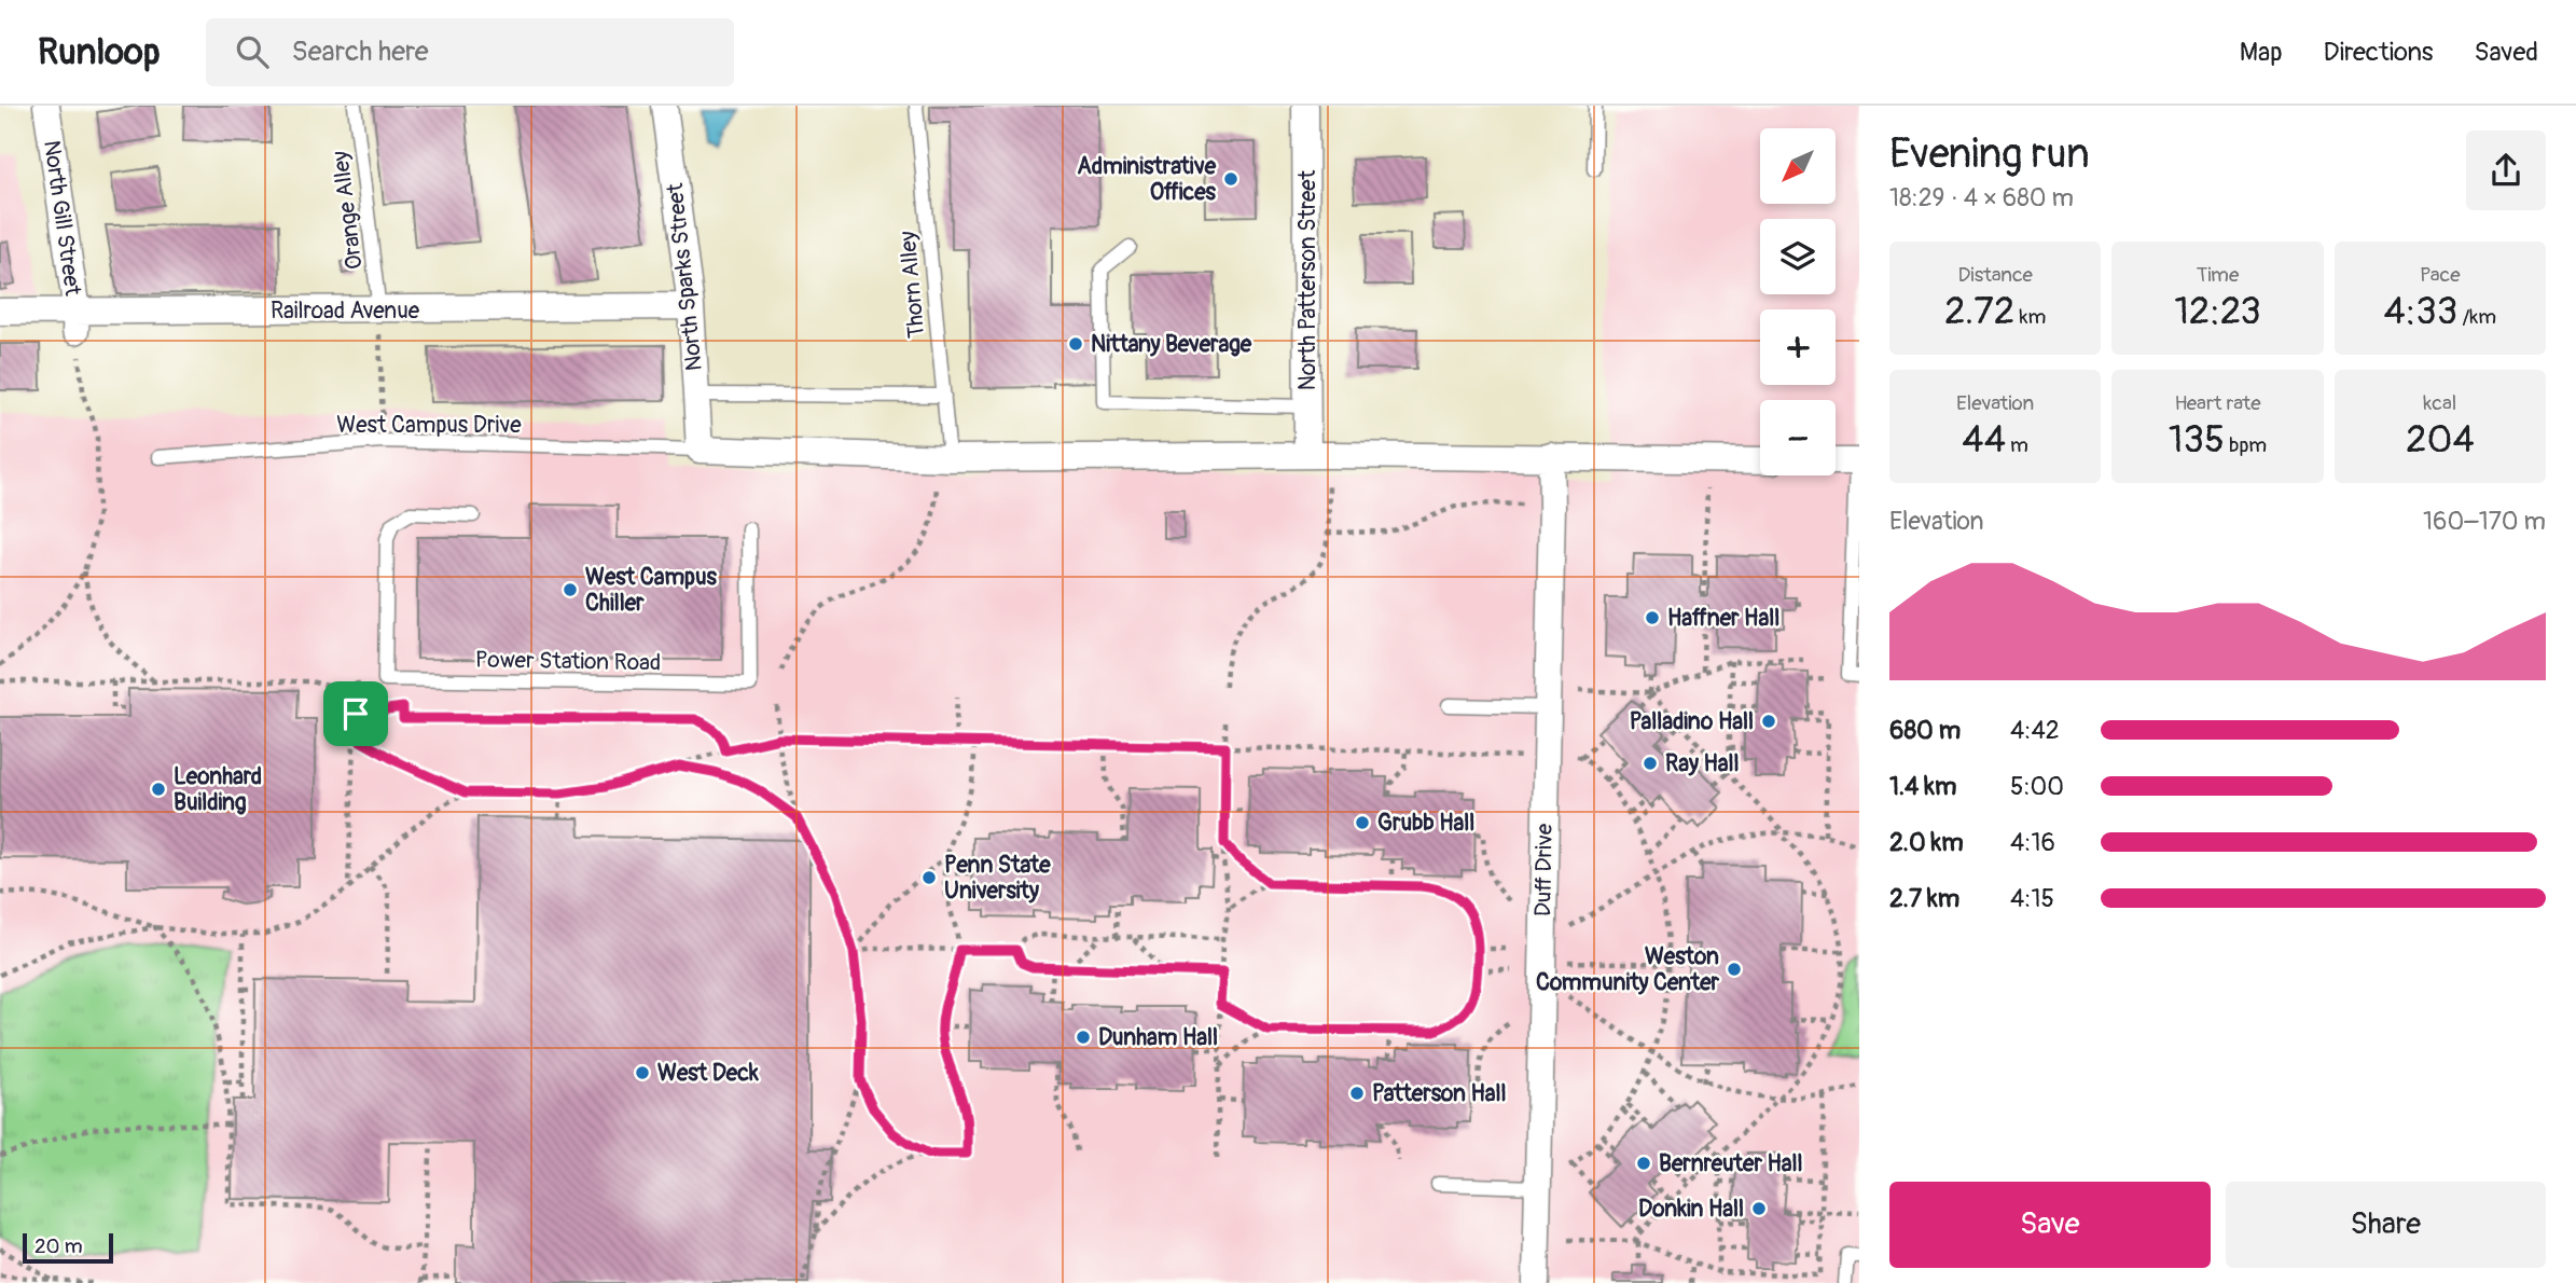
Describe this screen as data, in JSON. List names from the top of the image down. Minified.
{"streets":{"street":["North Gill Street","North Sparks Street","North Patterson Street","Railroad Avenue","Duff Drive"],"lane":["Orange Alley","Thorn Alley","West Campus Drive","Power Station Road"]},"crossings":[["Orange Alley","Railroad Avenue"],["North Gill Street","Railroad Avenue"],["North Sparks Street","Railroad Avenue"],["North Sparks Street","West Campus Drive"]],"places":["Administrative Offices","Nittany Beverage","West Campus Chiller","Haffner Hall","Palladino Hall","Ray Hall","Leonhard Building","Grubb Hall","Penn State University","Weston Community Center","Dunham Hall","West Deck","Patterson Hall","Bernreuter Hall","Donkin Hall"],"scale_bar":"20 m","north":"bottom left","page":{"header":"Runloop","search":"Search here","nav":["Map","Directions","Saved"],"heading":["Evening run","18:29 · 4 × 680 m"],"map_buttons":["+","−"],"stats":[["Distance","2.72 km"],["Time","12:23"],["Pace","4:33 /km"],["Elevation","44 m"],["Heart rate","135 bpm"],["kcal","204"]],"chart":["Elevation","160–170 m"],"list":[{"name":"680 m","note":"4:42"},{"name":"1.4 km","note":"5:00"},{"name":"2.0 km","note":"4:16"},{"name":"2.7 km","note":"4:15"}],"buttons":["Save","Share"],"scale":"20 m"}}
